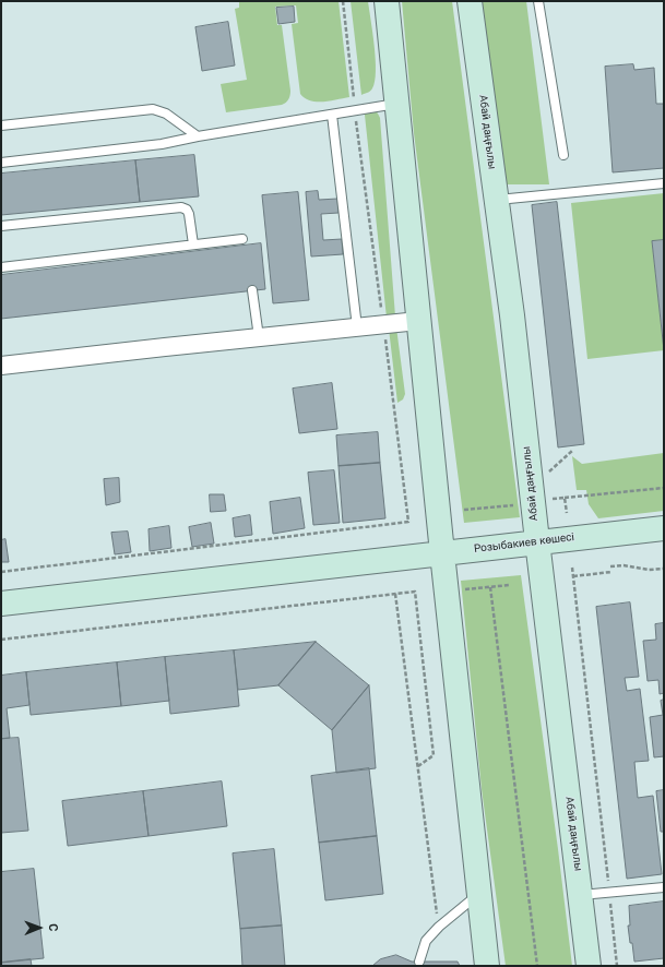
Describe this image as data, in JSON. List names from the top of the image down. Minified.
{"streets":{"main road":["Абай даңғылы","Розыбакиев көшесі"]},"crossings":[["Абай даңғылы","Розыбакиев көшесі"]],"north":"right"}
